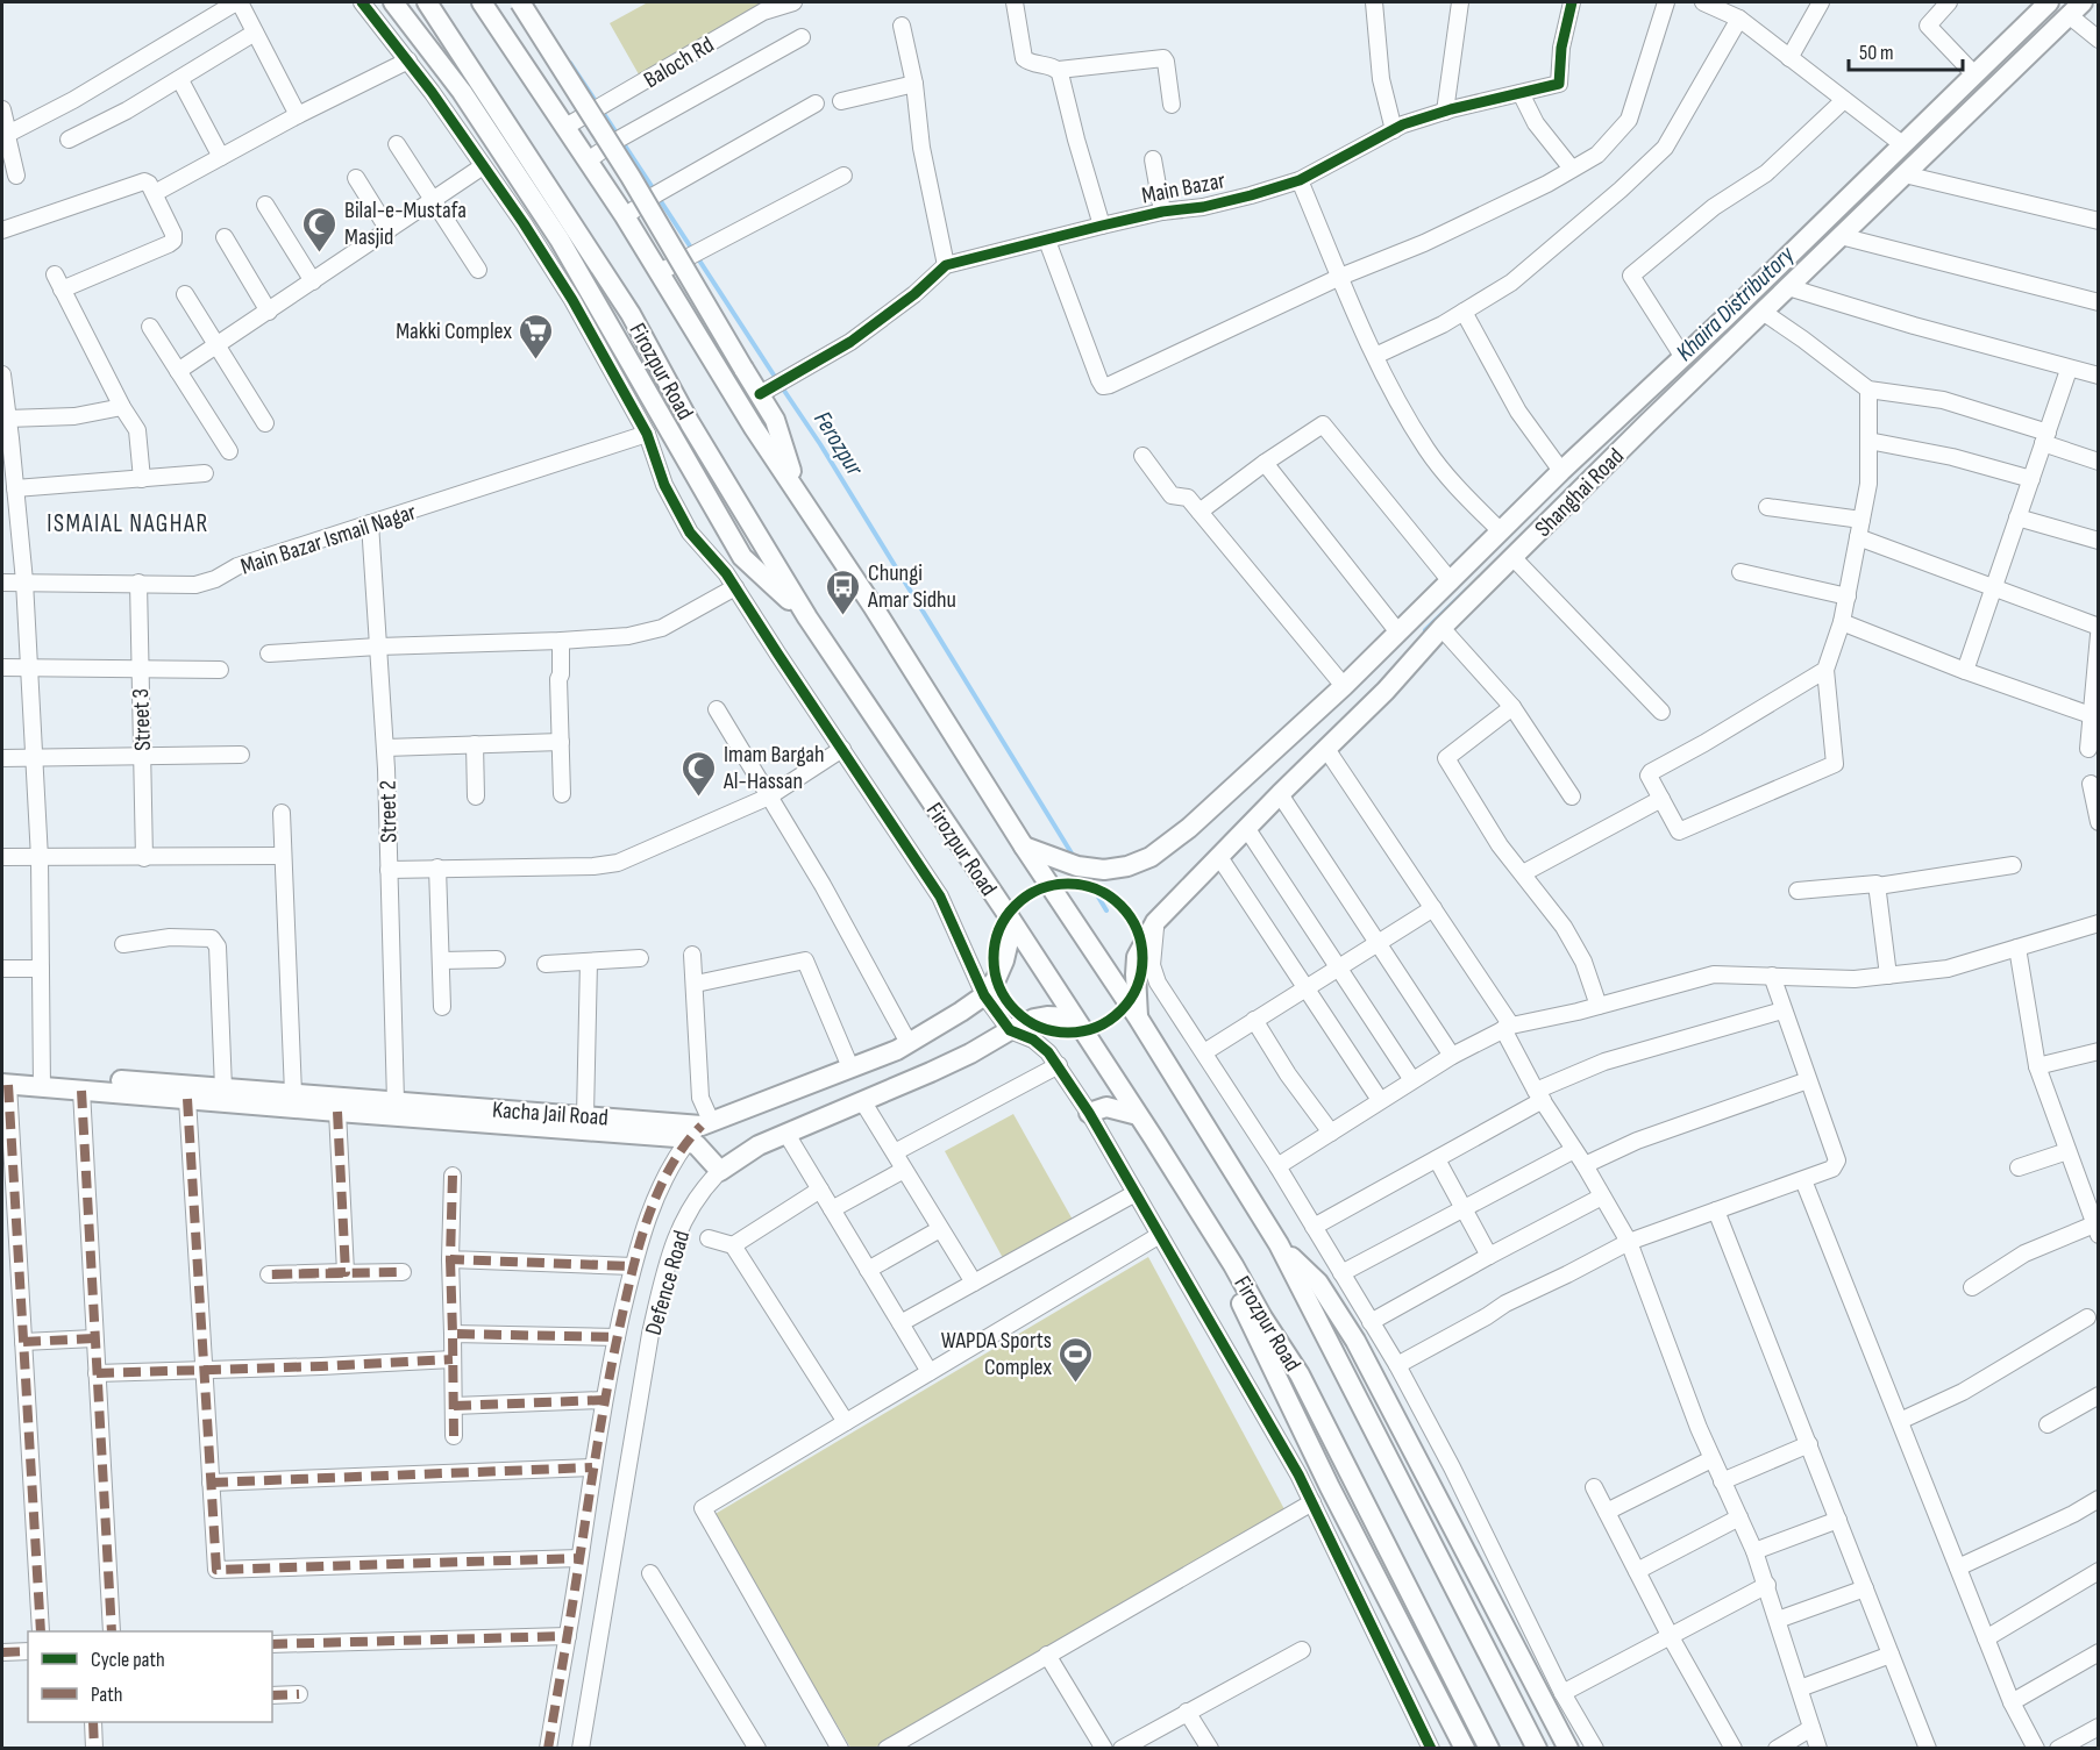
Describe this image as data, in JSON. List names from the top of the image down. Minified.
{"streets":{"main road":["Firozpur Road","Shanghai Road","Kacha Jail Road","Defence Road"],"street":["Baloch Rd","Main Bazar","Main Bazar Ismail Nagar","Street 3","Street 2"]},"crossings":[["Baloch Rd","Firozpur Road"],["Firozpur Road","Shanghai Road"],["Firozpur Road","Kacha Jail Road"],["Firozpur Road","Defence Road"],["Main Bazar Ismail Nagar","Street 3"],["Main Bazar Ismail Nagar","Street 2"],["Street 2","Kacha Jail Road"]],"districts":["ISMAIAL NAGHAR"],"water":["Khaira Distributory","Ferozpur"],"places":{"mosque":["Bilal-e-Mustafa Masjid","Imam Bargah Al-Hassan"],"supermarket":["Makki Complex"],"bus stop":["Chungi Amar Sidhu"],"sports":["WAPDA Sports Complex"]},"legend":["Cycle path","Path"],"scale_bar":"50 m"}
